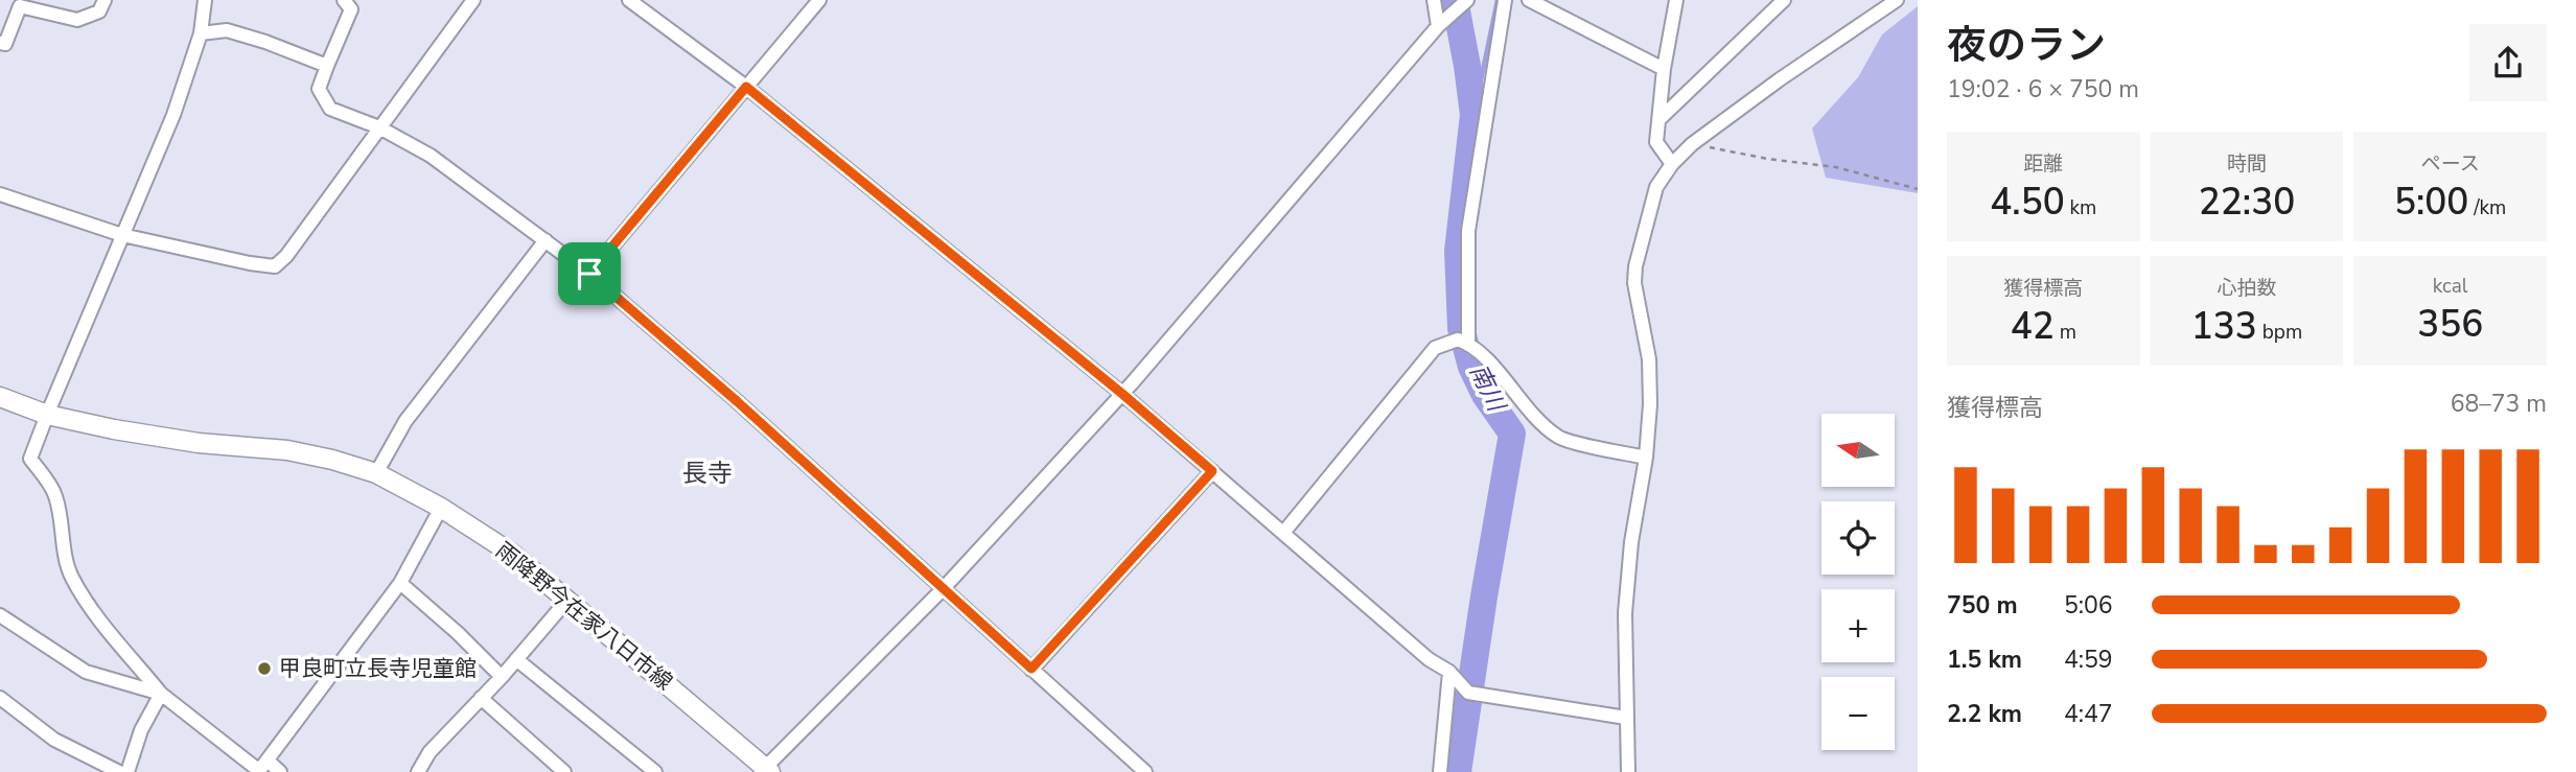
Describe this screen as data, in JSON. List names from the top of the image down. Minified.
{"streets":{"main road":["雨降野今在家八日市線"]},"districts":["長寺"],"water":["南川"],"places":["甲良町立長寺児童館"],"north":"left","page":{"heading":["夜のラン","19:02 · 6 × 750 m"],"stats":[["距離","4.50 km"],["時間","22:30"],["ペース","5:00 /km"],["獲得標高","42 m"],["心拍数","133 bpm"],["kcal","356"]],"chart":["獲得標高","68–73 m"],"map_buttons":["+","−"],"list":[{"name":"750 m","note":"5:06"},{"name":"1.5 km","note":"4:59"},{"name":"2.2 km","note":"4:47"}]}}
